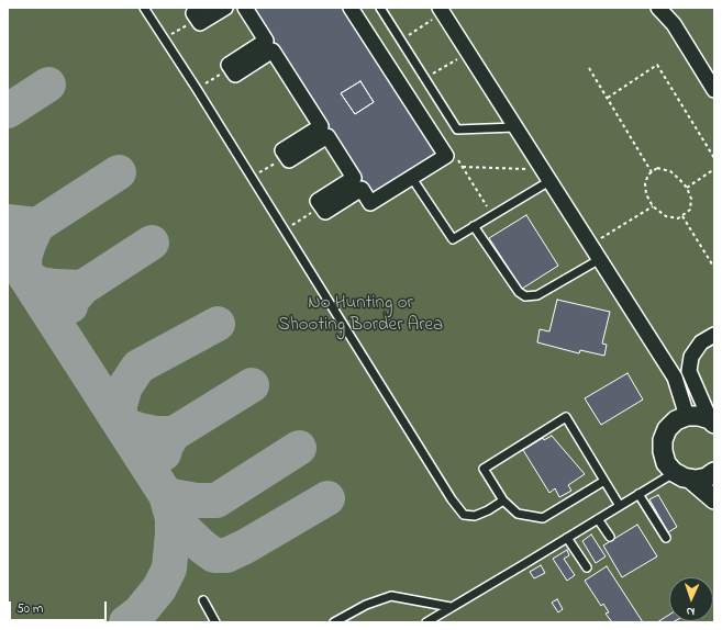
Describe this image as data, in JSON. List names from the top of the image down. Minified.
{"parks":["No Hunting or Shooting Border Area"],"scale_bar":"50 m","north":"bottom"}
